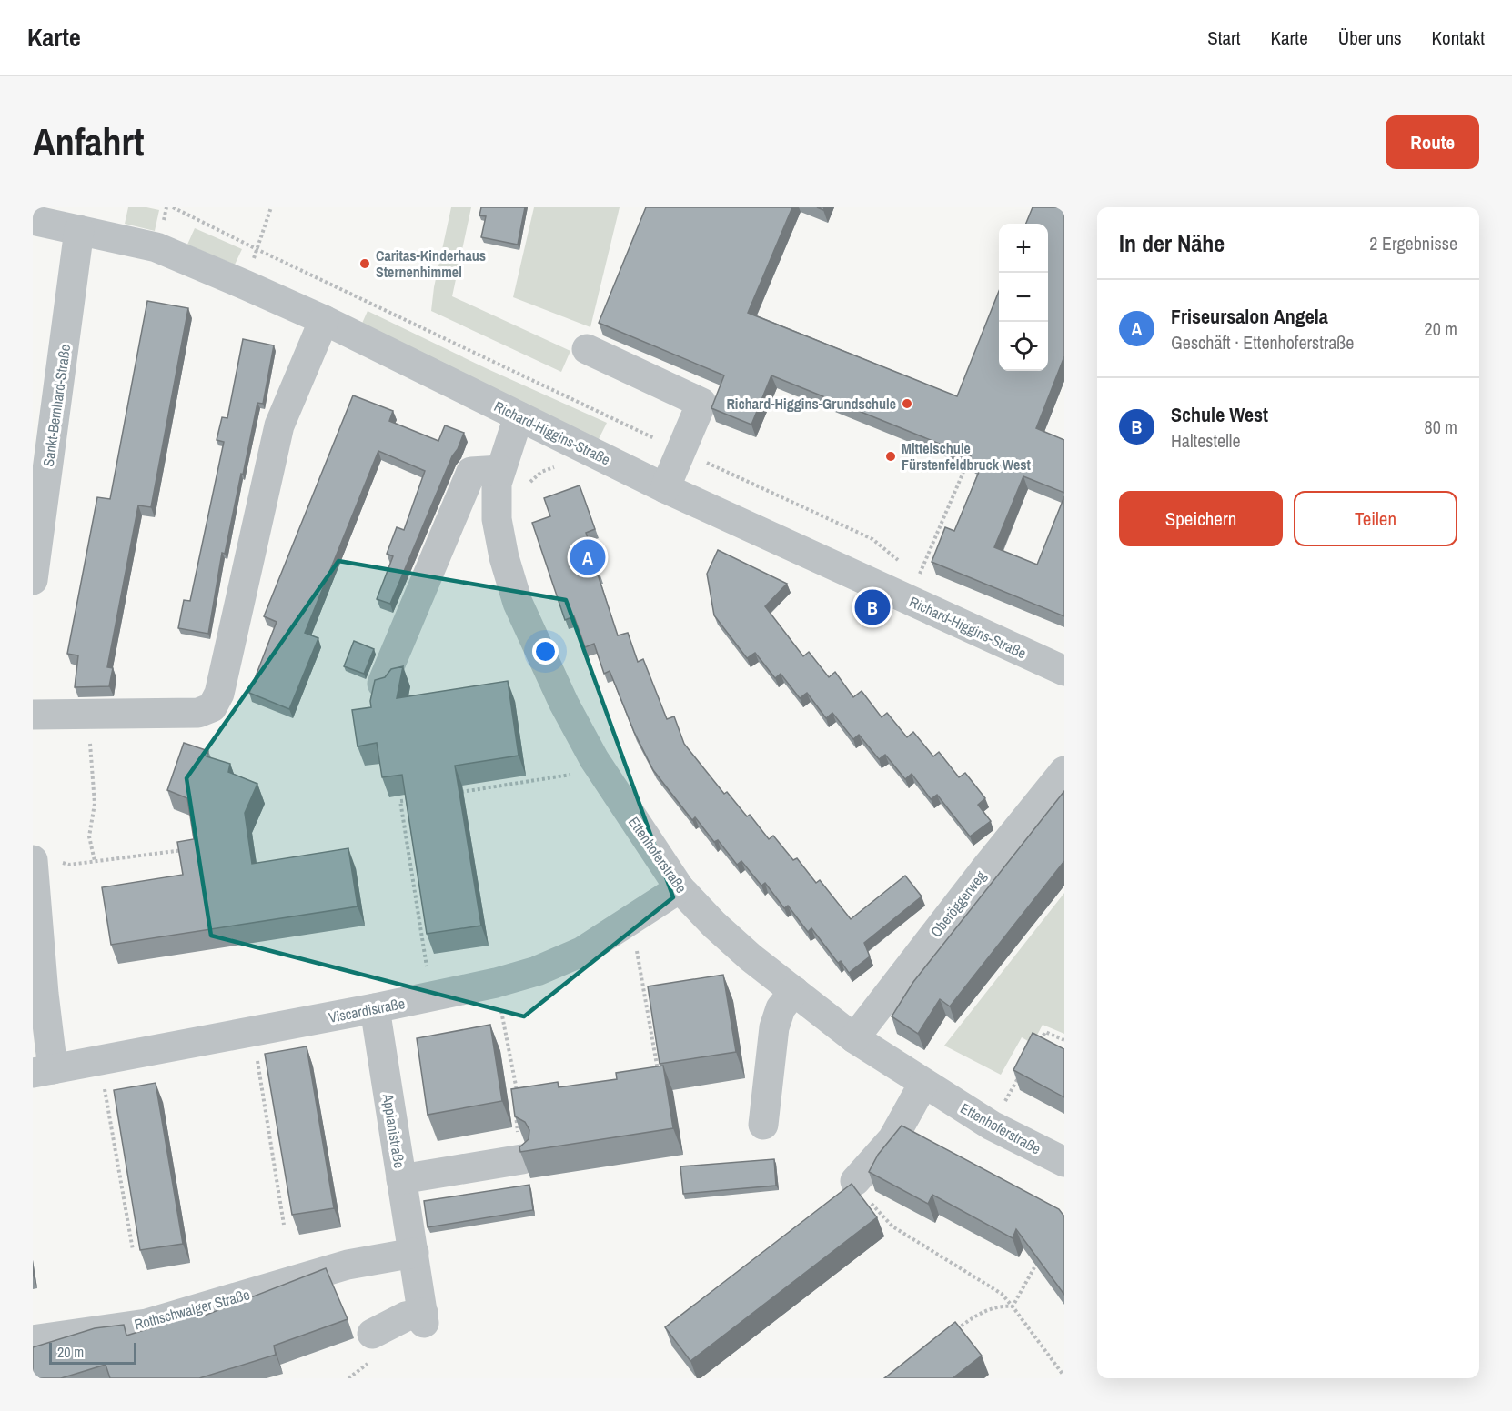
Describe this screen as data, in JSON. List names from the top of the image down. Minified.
{"streets":{"street":["Sankt-Bernhard-Straße","Richard-Higgins-Straße","Ettenhoferstraße","Oberöggerweg","Viscardistraße","Appianistraße","Rothschwaiger Straße"]},"crossings":[["Sankt-Bernhard-Straße","Richard-Higgins-Straße"],["Richard-Higgins-Straße","Ettenhoferstraße"],["Ettenhoferstraße","Oberöggerweg"],["Ettenhoferstraße","Viscardistraße"],["Viscardistraße","Appianistraße"],["Appianistraße","Rothschwaiger Straße"]],"places":["Caritas-Kinderhaus Sternenhimmel","Richard-Higgins-Grundschule","Mittelschule Fürstenfeldbruck West"],"scale_bar":"20 m","page":{"header":"Karte","nav":["Start","Karte","Über uns","Kontakt"],"buttons":["Route",["Speichern","Teilen"]],"title":"Anfahrt","heading":["In der Nähe","2 Ergebnisse"],"map_buttons":["+","−"],"list":[{"mark":"A","name":"Friseursalon Angela","note":"Geschäft · Ettenhoferstraße","value":"20 m"},{"mark":"B","name":"Schule West","note":"Haltestelle","value":"80 m"}],"pins":["A","B"],"scale":"20 m"}}
